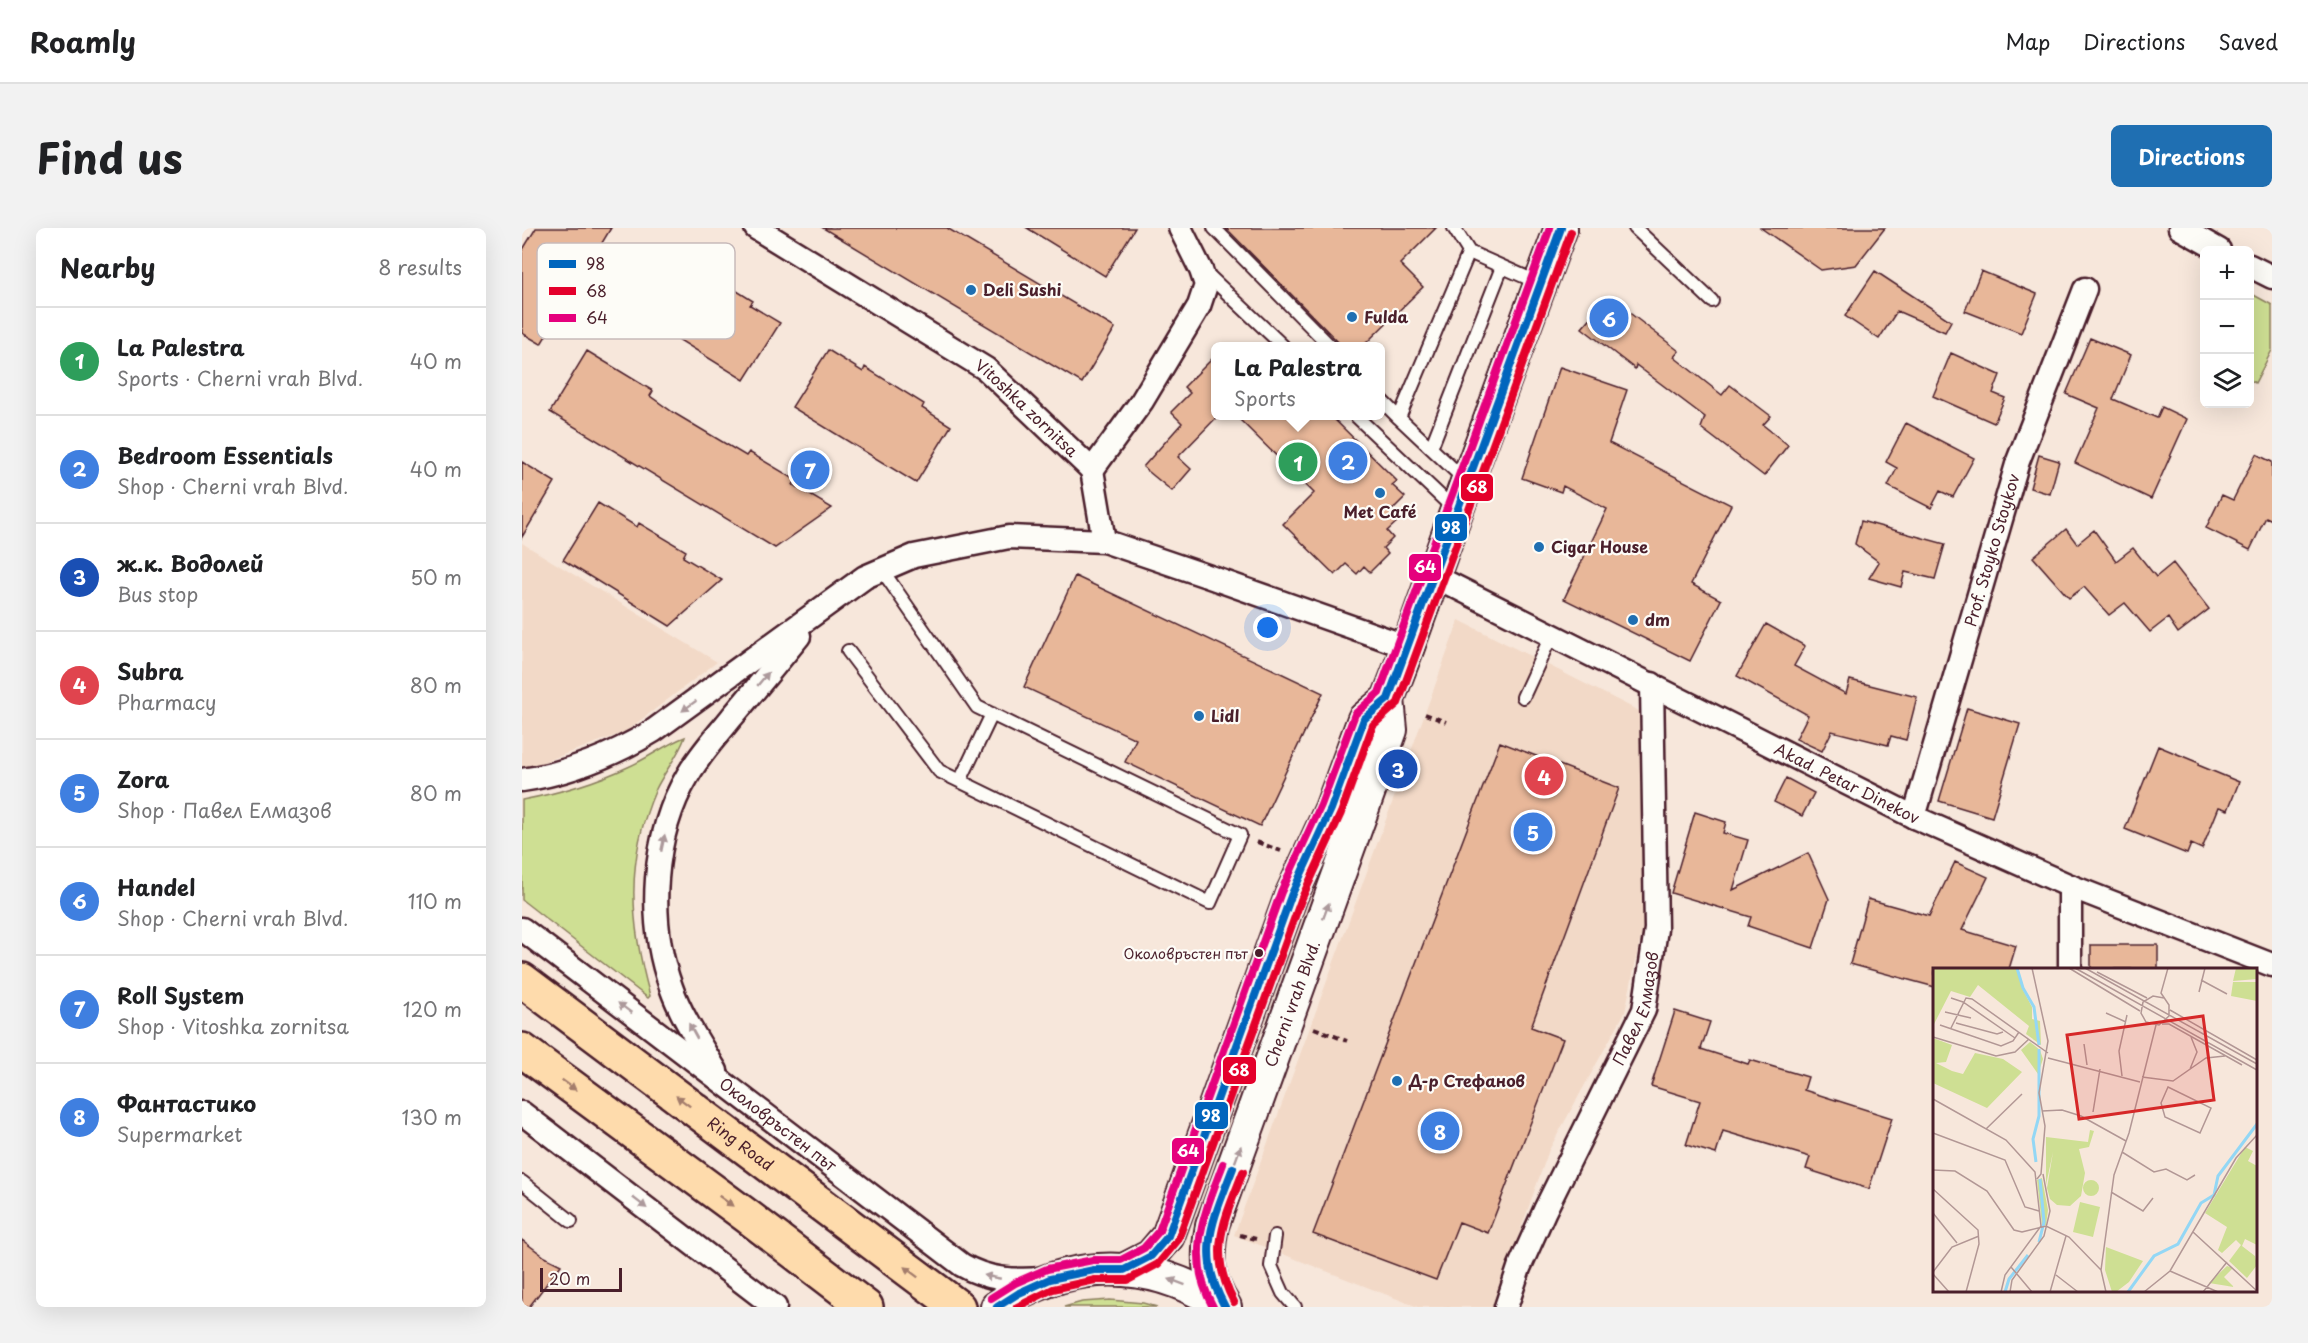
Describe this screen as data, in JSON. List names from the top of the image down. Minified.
{"streets":{"highway":["Ring Road"],"main road":["Cherni vrah Blvd."],"street":["Vitoshka zornitsa","Prof. Stoyko Stoykov","Akad. Petar Dinekov","Павел Елмазов","Околовръстен път"]},"crossings":[["Prof. Stoyko Stoykov","Akad. Petar Dinekov"],["Akad. Petar Dinekov","Cherni vrah Blvd."],["Akad. Petar Dinekov","Павел Елмазов"]],"places":["Deli Sushi","Fulda","Met Café","Cigar House","dm","Lidl","Околовръстен път","Д-р Стефанов"],"lines":["transit line 98","transit line 64","transit line 68"],"legend":["98","68","64"],"scale_bar":"20 m","page":{"header":"Roamly","nav":["Map","Directions","Saved"],"title":"Find us","buttons":"Directions","heading":["Nearby","8 results"],"map_buttons":["+","−"],"pins":["6","2","1","7","3","4","5","8"],"list":[{"mark":"1","name":"La Palestra","note":"Sports · Cherni vrah Blvd.","value":"40 m"},{"mark":"2","name":"Bedroom Essentials","note":"Shop · Cherni vrah Blvd.","value":"40 m"},{"mark":"3","name":"ж.к. Водолей","note":"Bus stop","value":"50 m"},{"mark":"4","name":"Subra","note":"Pharmacy","value":"80 m"},{"mark":"5","name":"Zora","note":"Shop · Павел Елмазов","value":"80 m"},{"mark":"6","name":"Handel","note":"Shop · Cherni vrah Blvd.","value":"110 m"},{"mark":"7","name":"Roll System","note":"Shop · Vitoshka zornitsa","value":"120 m"},{"mark":"8","name":"Фантастико","note":"Supermarket","value":"130 m"}],"popup":["La Palestra","Sports"],"scale":"20 m"}}
